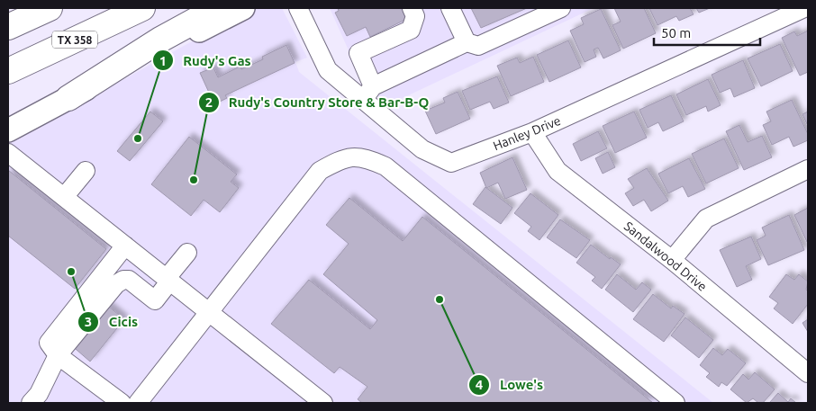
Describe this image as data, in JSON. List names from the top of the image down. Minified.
{"streets":{"highway":["TX 358"],"street":["Hanley Drive","Sandalwood Drive"]},"crossings":[["Hanley Drive","Sandalwood Drive"]],"places":["Rudy's Gas","Rudy's Country Store & Bar-B-Q","Cicis","Lowe's"],"scale_bar":"50 m"}
